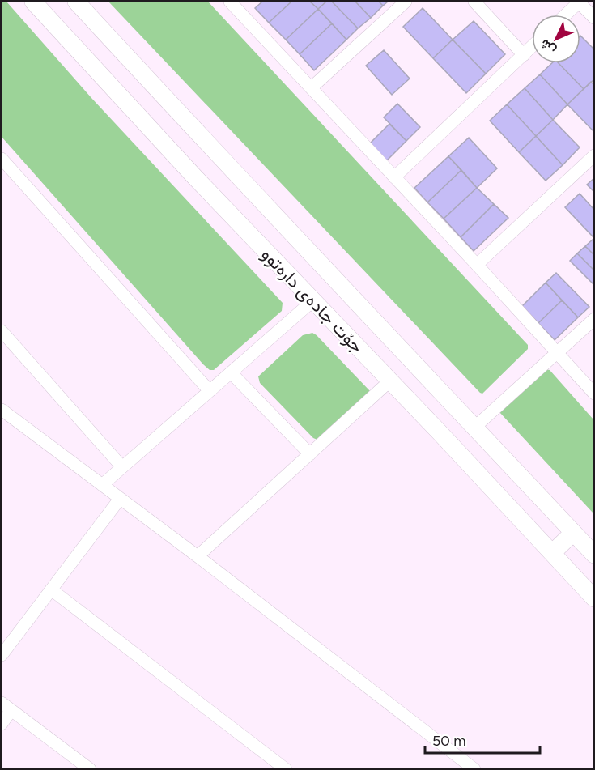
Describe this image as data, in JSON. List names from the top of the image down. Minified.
{"streets":{"main road":["جۆت جادەی دارەتوو"]},"scale_bar":"50 m","north":"bottom left"}
